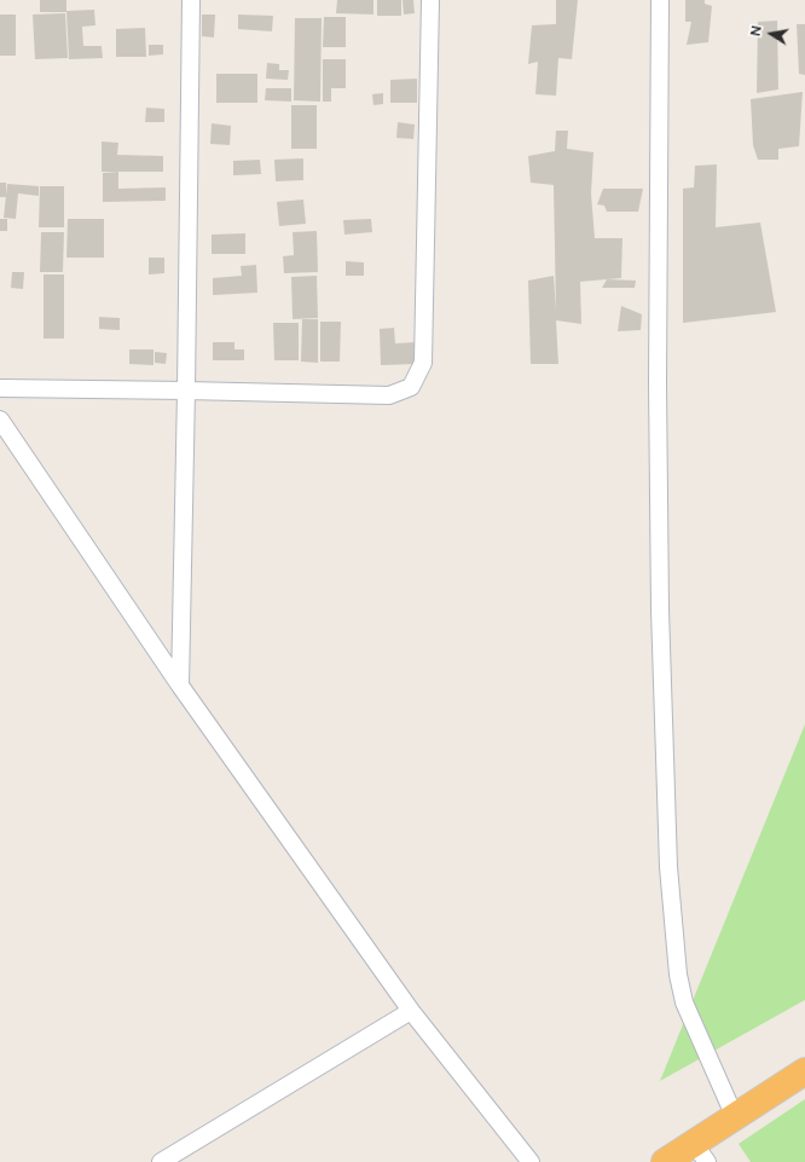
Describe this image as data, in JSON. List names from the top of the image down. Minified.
{"north":"left"}
